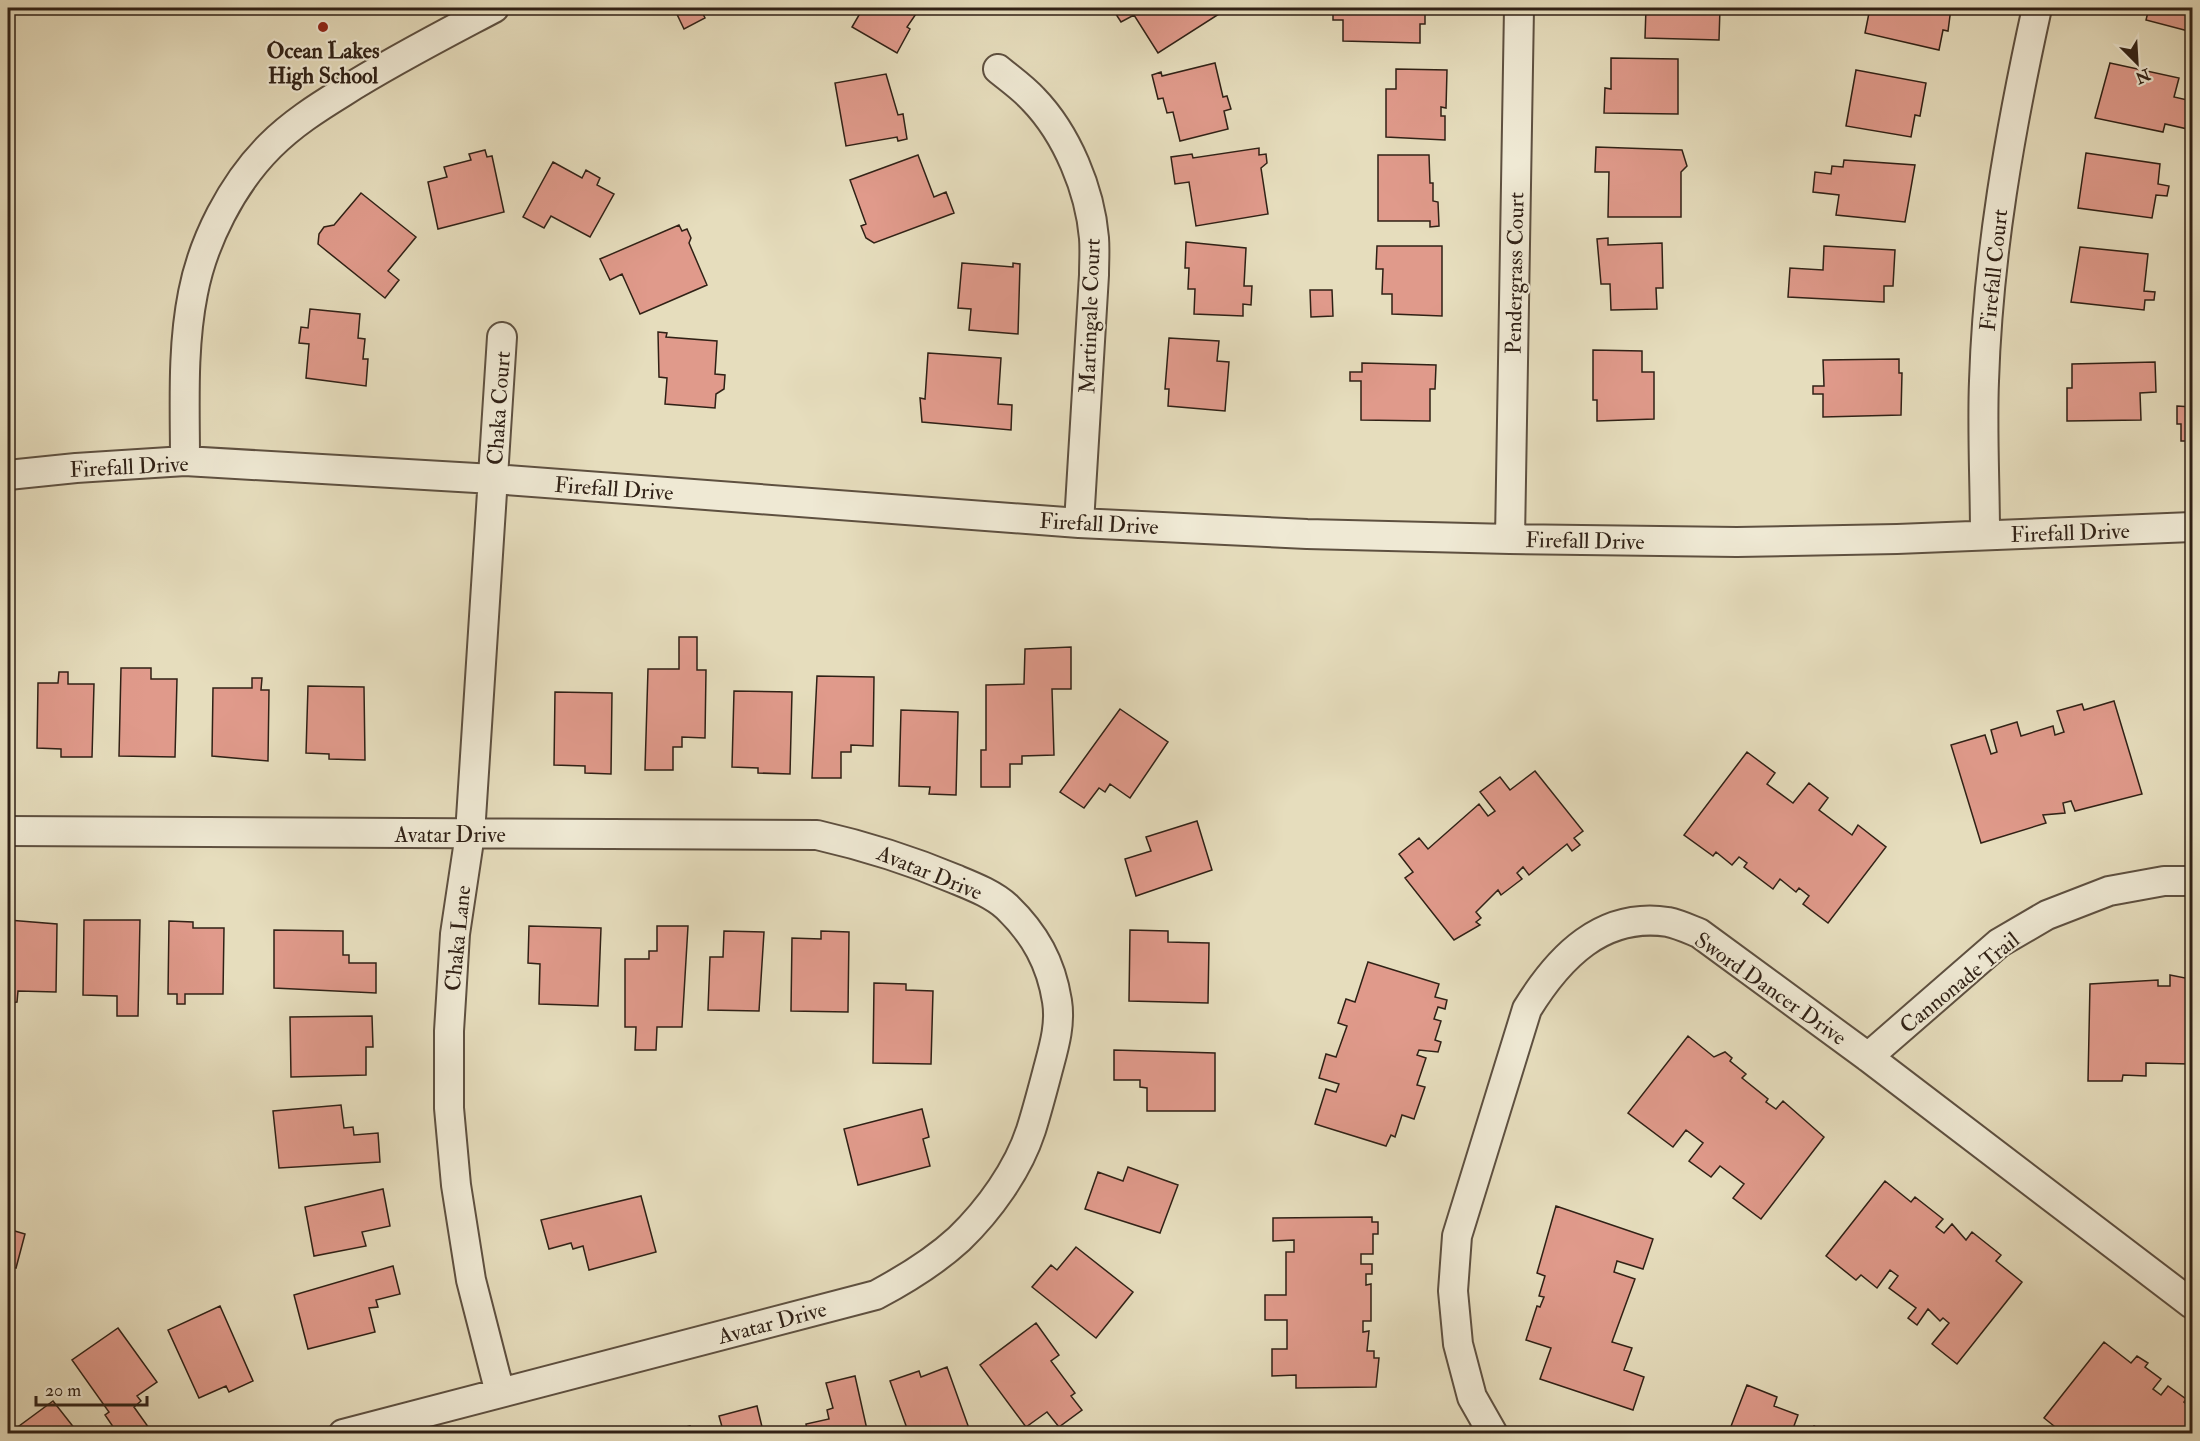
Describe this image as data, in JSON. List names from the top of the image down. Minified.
{"streets":{"street":["Firefall Court","Pendergrass Court","Martingale Court","Chaka Court","Firefall Drive","Avatar Drive","Chaka Lane","Cannonade Trail","Sword Dancer Drive"]},"crossings":[["Firefall Court","Firefall Drive"],["Pendergrass Court","Firefall Drive"],["Martingale Court","Firefall Drive"],["Chaka Court","Firefall Drive"],["Chaka Court","Chaka Lane"],["Firefall Drive","Chaka Lane"],["Avatar Drive","Chaka Lane"],["Cannonade Trail","Sword Dancer Drive"]],"places":["Ocean Lakes High School"],"scale_bar":"20 m","north":"bottom right"}
